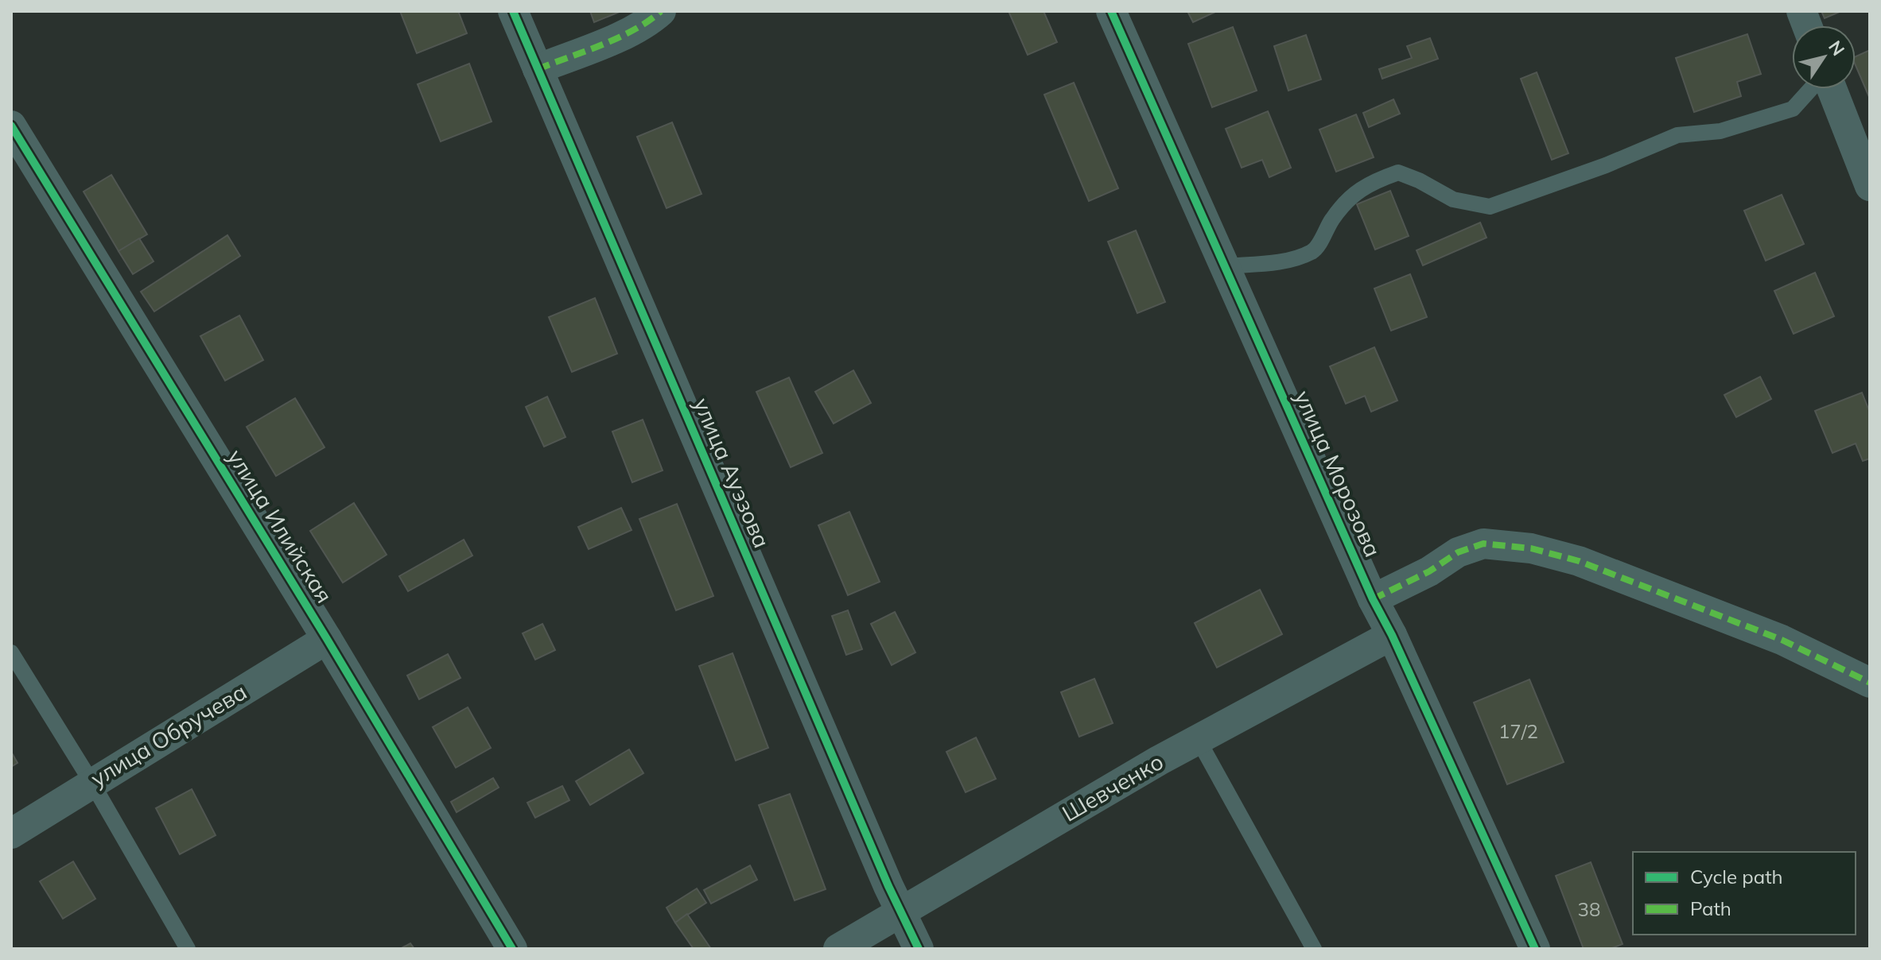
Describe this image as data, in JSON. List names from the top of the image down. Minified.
{"streets":{"street":["улица Ауэзова","улица Морозова","улица Илийская","улица Обручева","Шевченко"]},"crossings":[["улица Ауэзова","Шевченко"],["улица Морозова","Шевченко"],["улица Илийская","улица Обручева"]],"house_numbers":["17/2","38"],"legend":["Cycle path","Path"],"north":"top right"}
